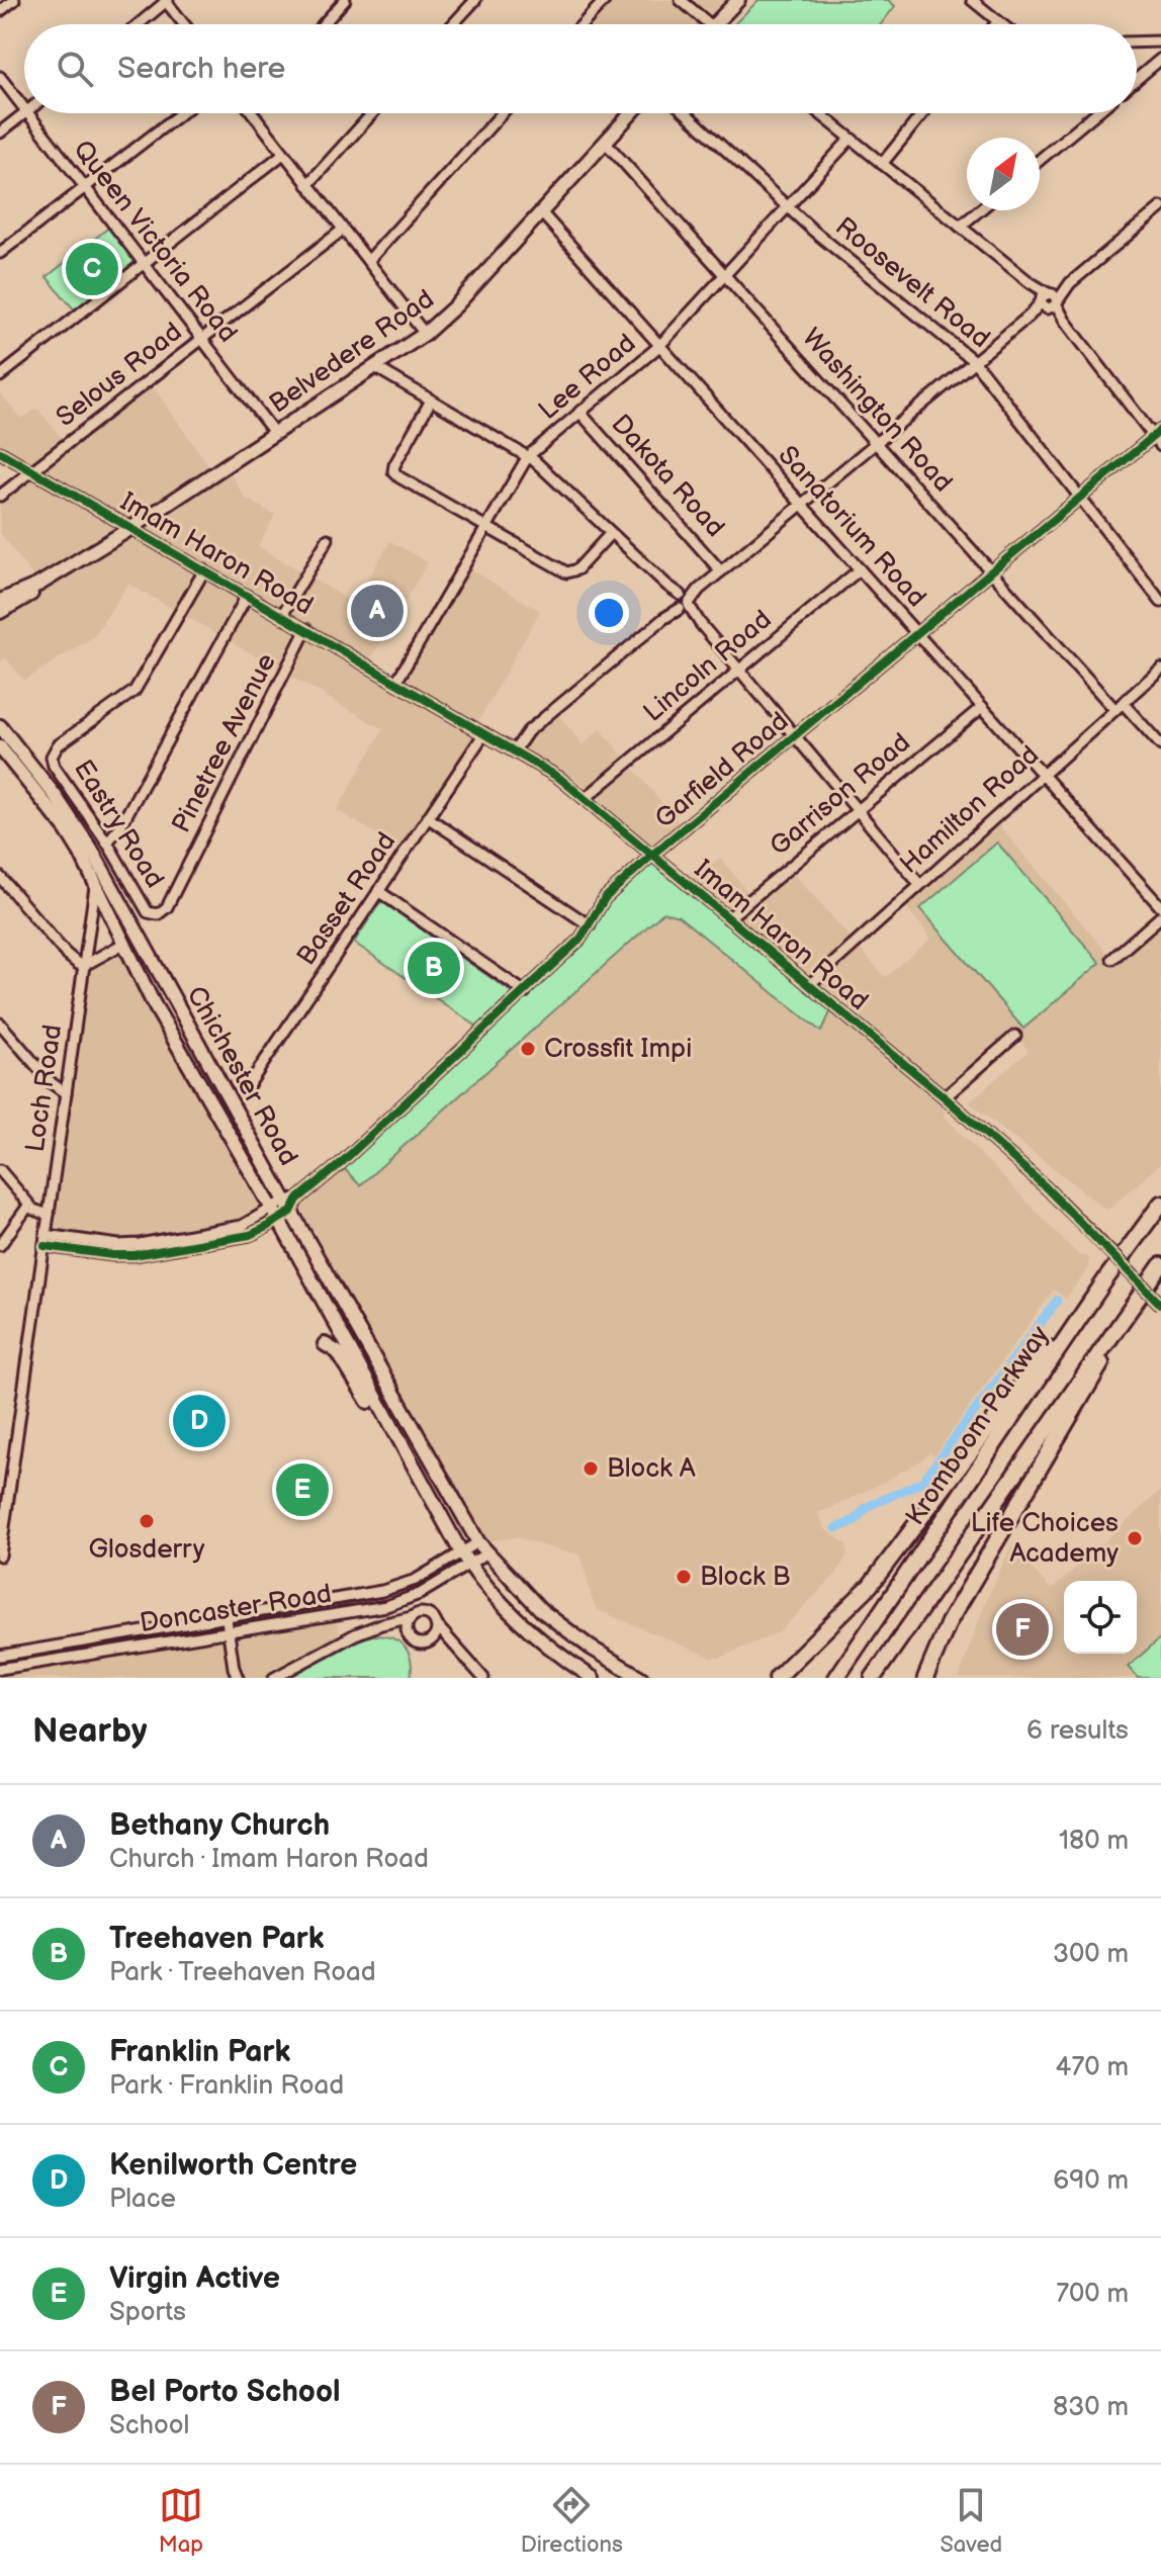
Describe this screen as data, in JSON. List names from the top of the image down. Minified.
{"streets":{"highway":["Kromboom Parkway"],"main road":["Belvedere Road","Chichester Road"],"street":["Queen Victoria Road","Roosevelt Road","Selous Road","Lee Road","Washington Road","Dakota Road","Sanatorium Road","Imam Haron Road","Lincoln Road","Pinetree Avenue","Garfield Road","Garrison Road","Hamilton Road","Eastry Road","Basset Road","Loch Road","Doncaster Road"]},"crossings":[["Queen Victoria Road","Belvedere Road"],["Queen Victoria Road","Selous Road"],["Roosevelt Road","Lee Road"],["Roosevelt Road","Garfield Road"],["Belvedere Road","Washington Road"],["Belvedere Road","Sanatorium Road"],["Belvedere Road","Imam Haron Road"],["Selous Road","Imam Haron Road"],["Lee Road","Washington Road"],["Lee Road","Dakota Road"],["Lee Road","Sanatorium Road"],["Lee Road","Imam Haron Road"],["Washington Road","Garfield Road"],["Washington Road","Hamilton Road"],["Sanatorium Road","Lincoln Road"],["Sanatorium Road","Garfield Road"],["Sanatorium Road","Garrison Road"],["Sanatorium Road","Hamilton Road"],["Imam Haron Road","Lincoln Road"],["Imam Haron Road","Pinetree Avenue"],["Imam Haron Road","Garfield Road"],["Imam Haron Road","Garrison Road"],["Imam Haron Road","Hamilton Road"],["Imam Haron Road","Eastry Road"],["Imam Haron Road","Basset Road"],["Pinetree Avenue","Eastry Road"],["Garfield Road","Chichester Road"],["Garfield Road","Loch Road"],["Chichester Road","Loch Road"],["Chichester Road","Doncaster Road"]],"places":["Crossfit Impi","Block A","Glosderry","Life Choices Academy","Block B"],"north":"top right","page":{"search":"Search here","pins":["C","A","B","D","E","F"],"heading":["Nearby","6 results"],"list":[{"mark":"A","name":"Bethany Church","note":"Church · Imam Haron Road","value":"180 m"},{"mark":"B","name":"Treehaven Park","note":"Park · Treehaven Road","value":"300 m"},{"mark":"C","name":"Franklin Park","note":"Park · Franklin Road","value":"470 m"},{"mark":"D","name":"Kenilworth Centre","note":"Place","value":"690 m"},{"mark":"E","name":"Virgin Active","note":"Sports","value":"700 m"},{"mark":"F","name":"Bel Porto School","note":"School","value":"830 m"}],"nav":["Map","Directions","Saved"]}}
